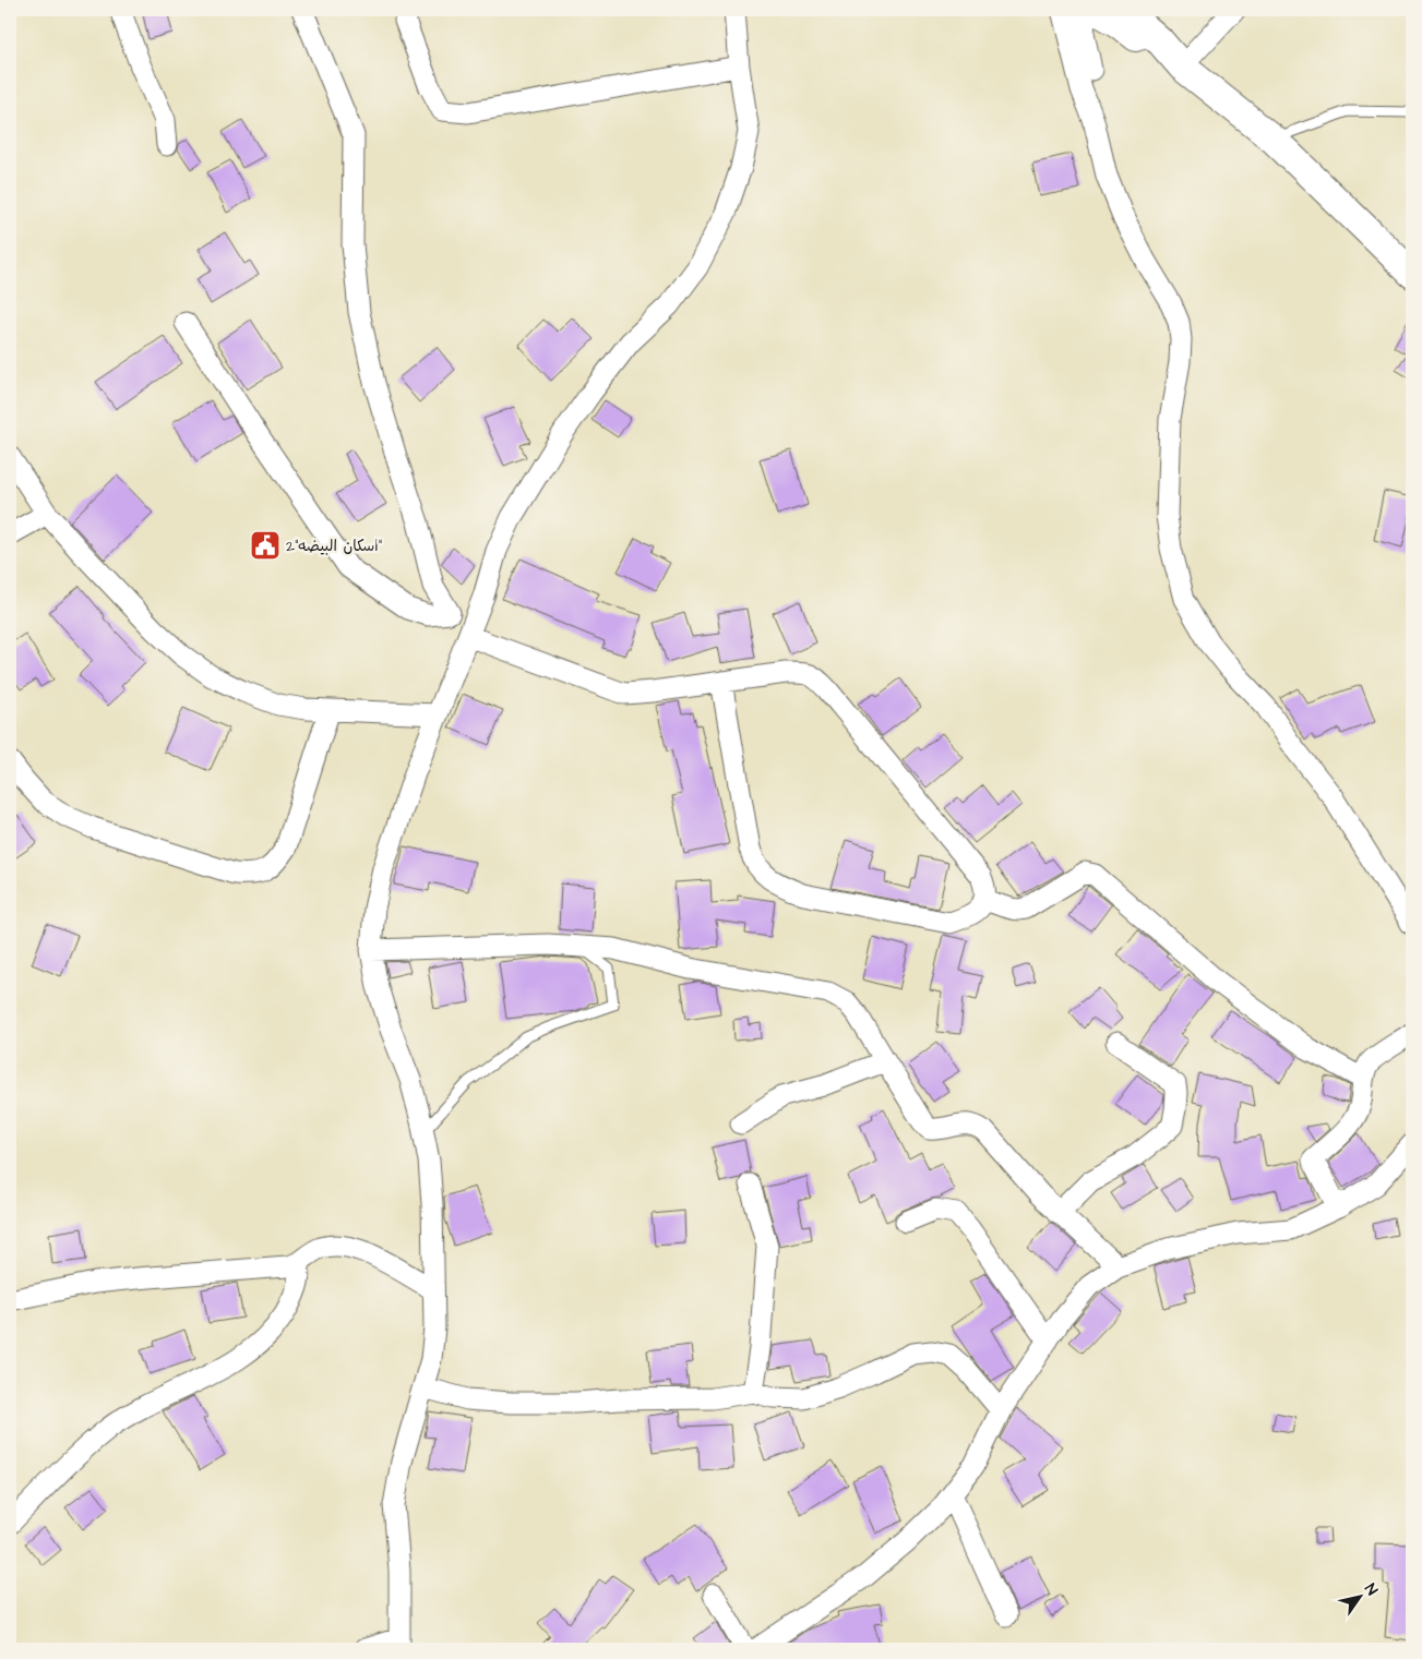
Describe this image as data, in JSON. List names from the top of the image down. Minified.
{"places":{"public building":["اسكان البيضه\"2\""]},"north":"top right"}
